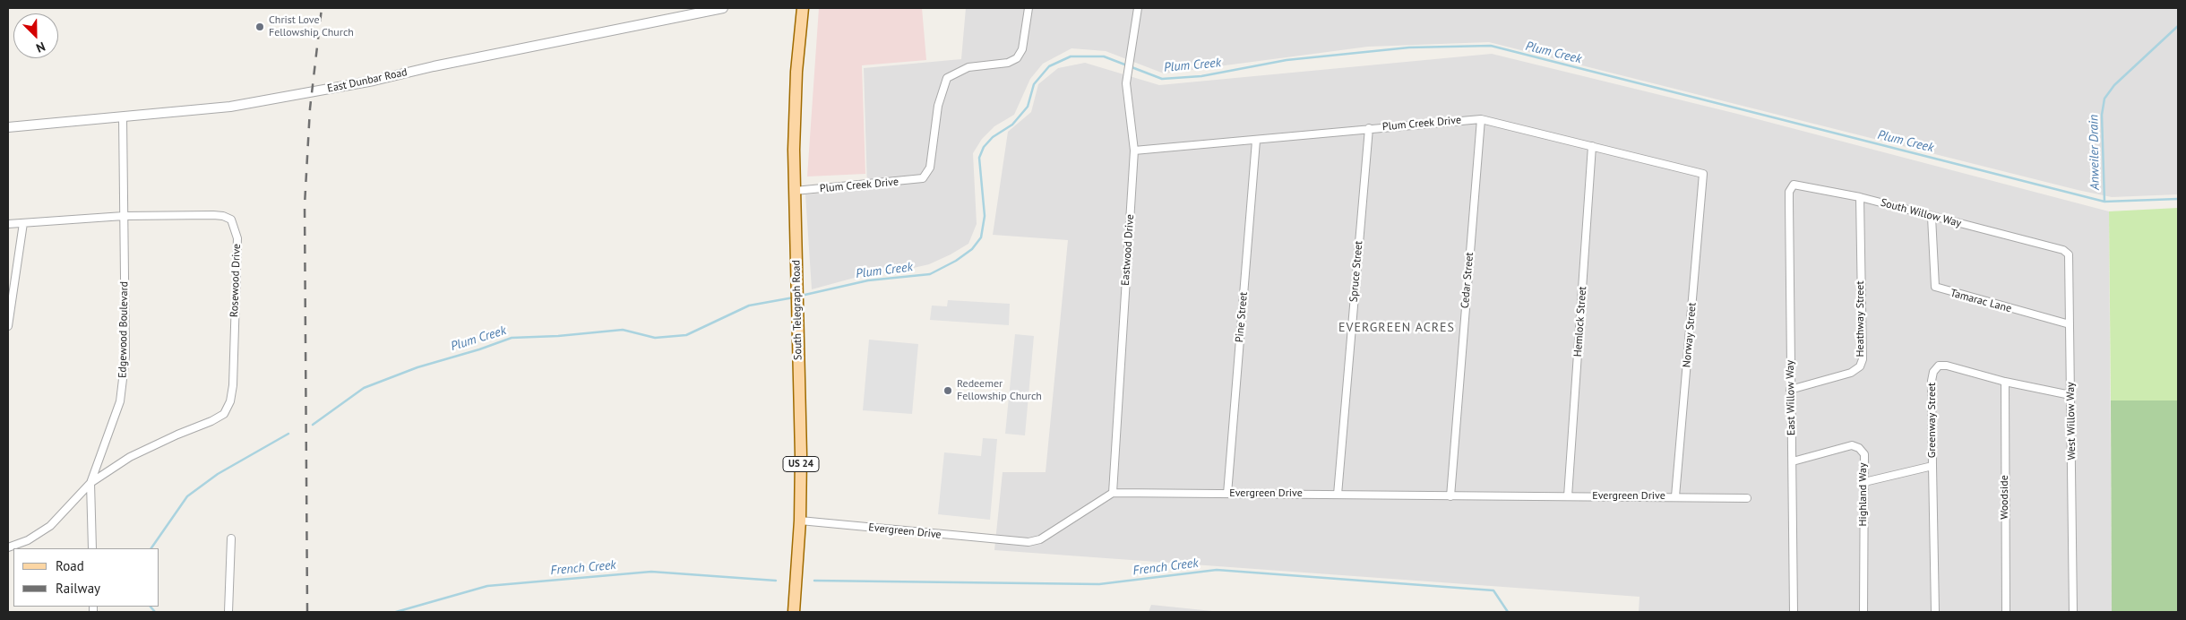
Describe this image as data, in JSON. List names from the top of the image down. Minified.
{"streets":{"main road":["South Telegraph Road","US 24"],"street":["East Dunbar Road","Plum Creek Drive","South Willow Way","Eastwood Drive","Spruce Street","Rosewood Drive","Cedar Street","Tamarac Lane","Pine Street","Heathway Street","Hemlock Street","Edgewood Boulevard","Norway Street","East Willow Way","Greenway Street","West Willow Way","Evergreen Drive","Highland Way","Woodside"]},"crossings":[["East Dunbar Road","Edgewood Boulevard"],["Plum Creek Drive","Eastwood Drive"],["Plum Creek Drive","Spruce Street"],["Plum Creek Drive","Cedar Street"],["Plum Creek Drive","South Telegraph Road"],["Plum Creek Drive","Pine Street"],["Plum Creek Drive","Hemlock Street"],["Plum Creek Drive","Norway Street"],["South Willow Way","Tamarac Lane"],["South Willow Way","Heathway Street"],["South Willow Way","East Willow Way"],["South Willow Way","West Willow Way"],["Eastwood Drive","Evergreen Drive"],["Spruce Street","Evergreen Drive"],["Rosewood Drive","Edgewood Boulevard"],["Cedar Street","Evergreen Drive"],["Tamarac Lane","West Willow Way"],["South Telegraph Road","Evergreen Drive"],["Pine Street","Evergreen Drive"],["Heathway Street","East Willow Way"],["Hemlock Street","Evergreen Drive"],["Norway Street","Evergreen Drive"],["East Willow Way","Highland Way"],["Greenway Street","West Willow Way"],["Greenway Street","Woodside"]],"districts":["EVERGREEN ACRES"],"water":["Plum Creek","Anweiler Drain","French Creek"],"places":["Christ Love Fellowship Church","Redeemer Fellowship Church"],"legend":["Road","Railway"],"north":"bottom right"}
